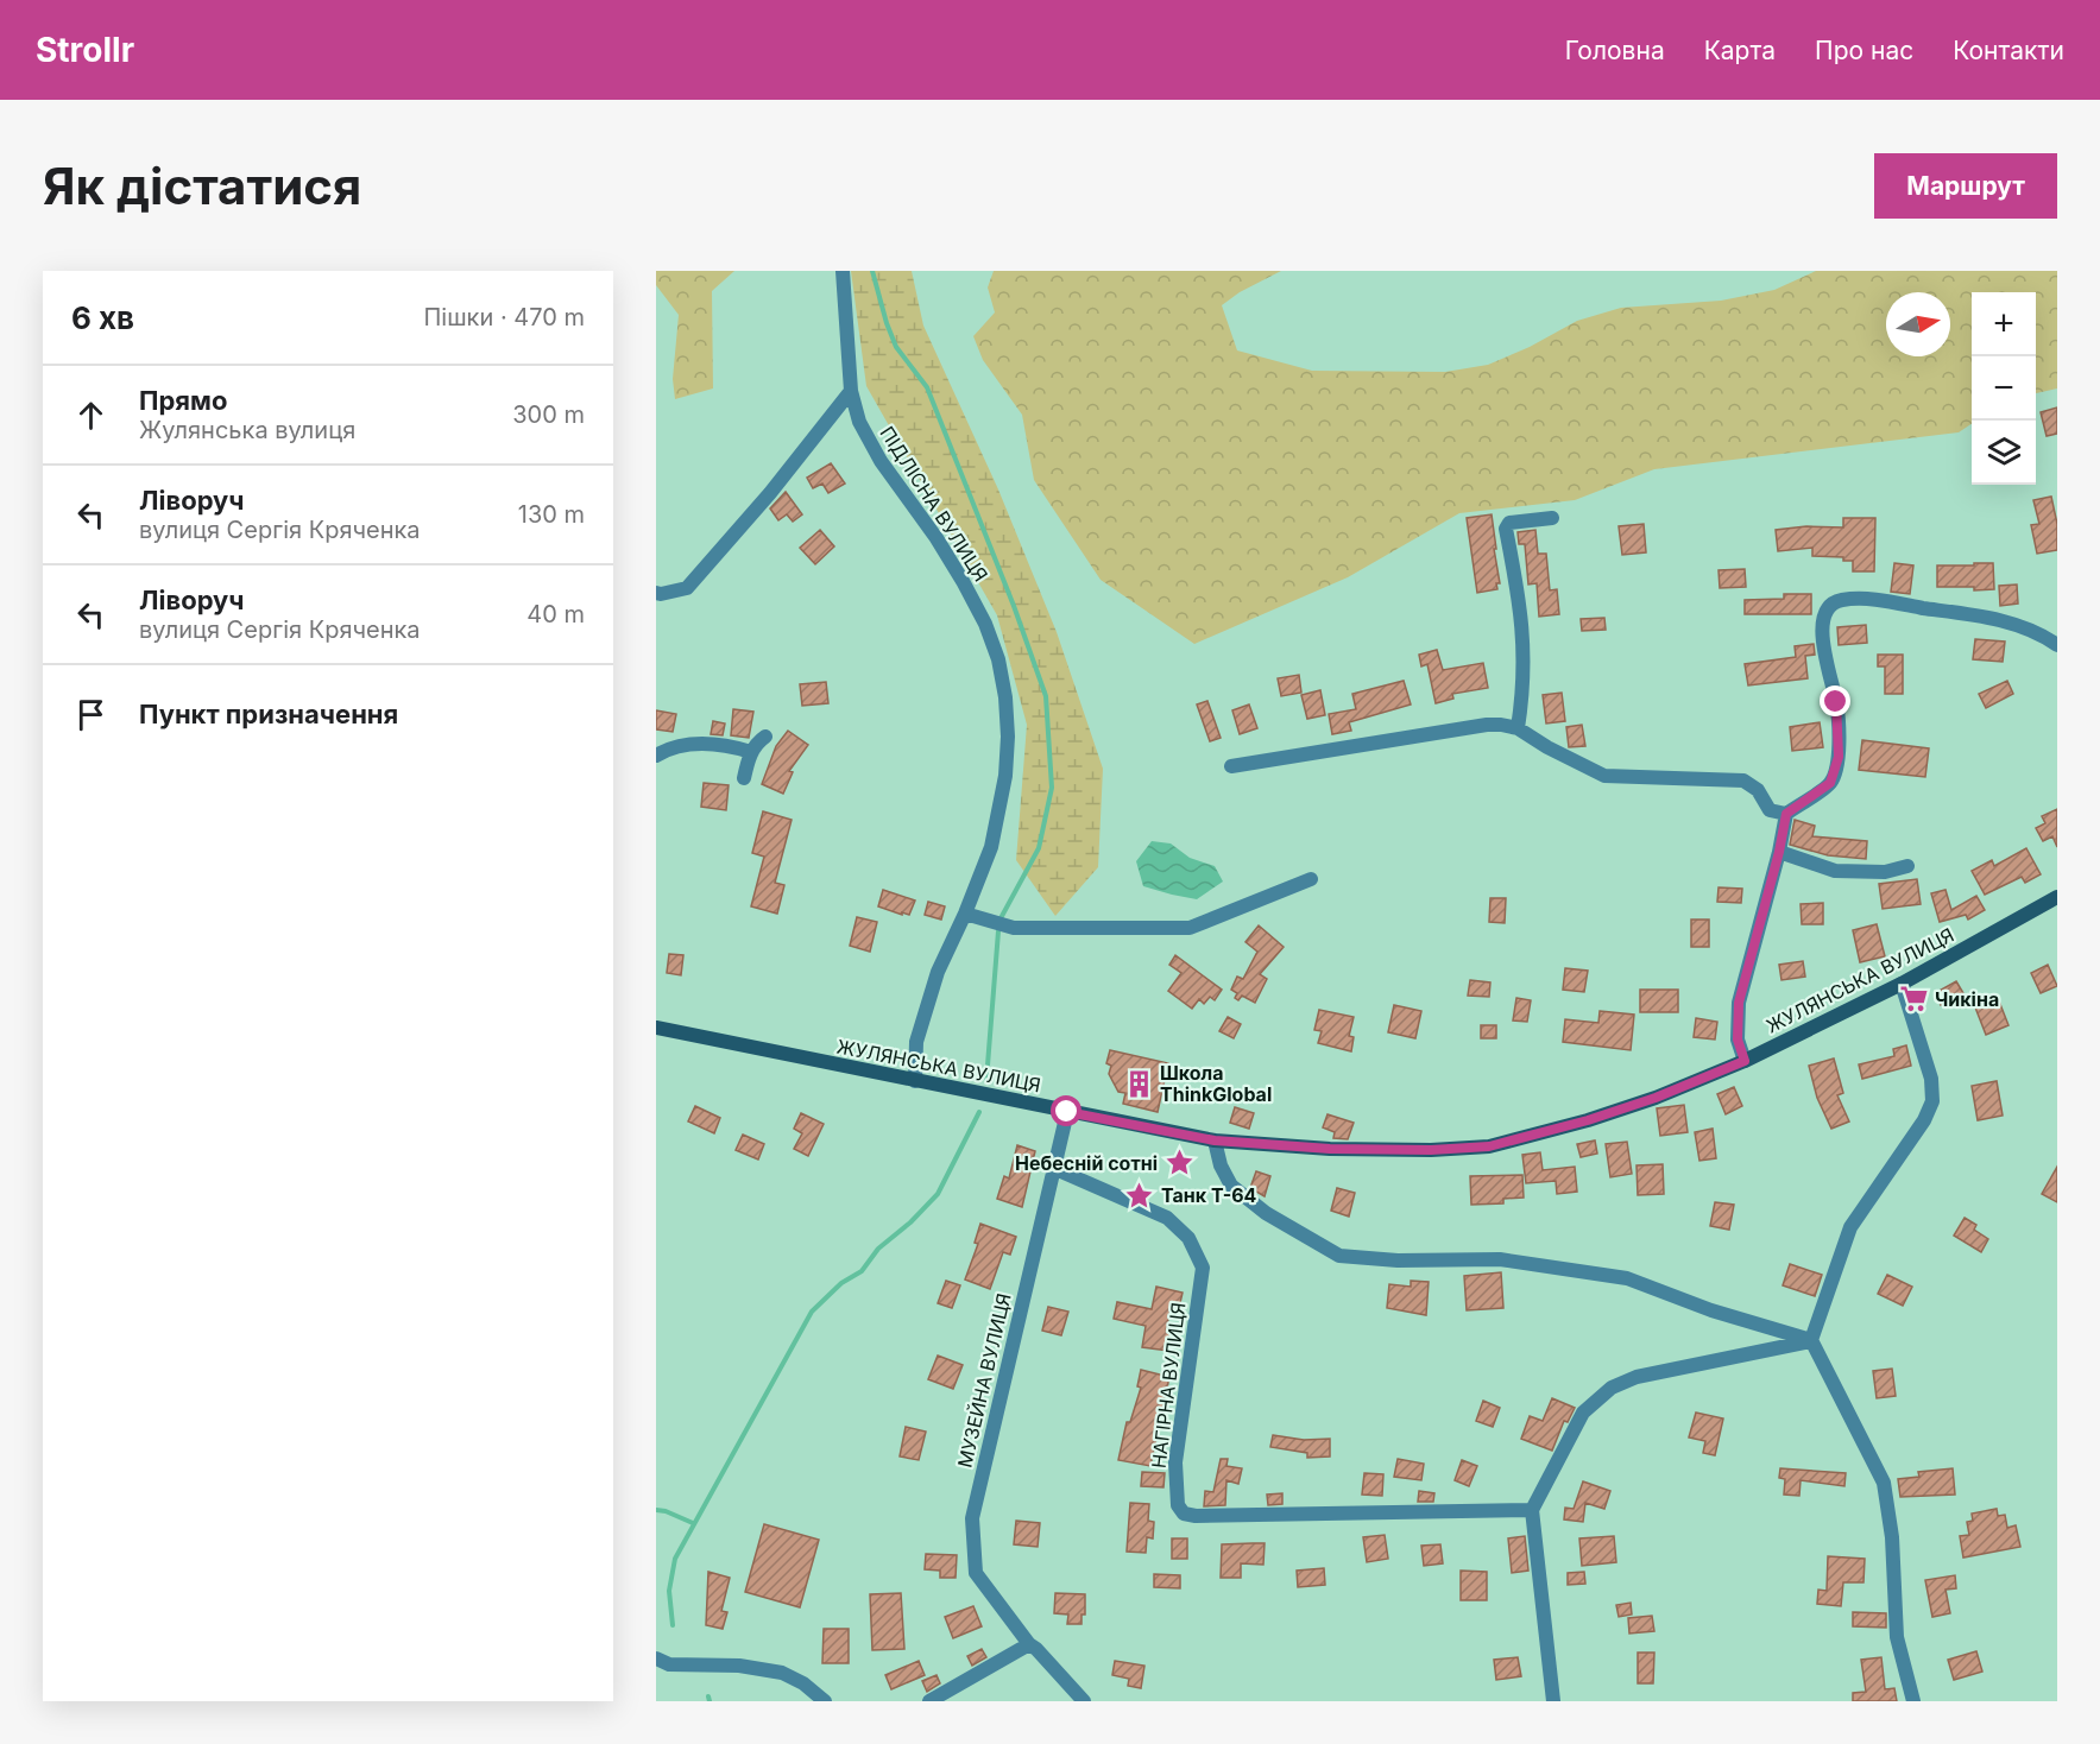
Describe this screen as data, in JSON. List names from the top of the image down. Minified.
{"streets":{"street":["ПІДЛІСНА ВУЛИЦЯ","ЖУЛЯНСЬКА ВУЛИЦЯ","МУЗЕЙНА ВУЛИЦЯ","НАГІРНА ВУЛИЦЯ"]},"crossings":[["ПІДЛІСНА ВУЛИЦЯ","ЖУЛЯНСЬКА ВУЛИЦЯ"],["ЖУЛЯНСЬКА ВУЛИЦЯ","МУЗЕЙНА ВУЛИЦЯ"],["МУЗЕЙНА ВУЛИЦЯ","НАГІРНА ВУЛИЦЯ"]],"places":{"supermarket":["Чикіна"],"building":["Школа ThinkGlobal"],"place":["Небесній сотні","Танк Т-64"]},"north":"right","page":{"header":"Strollr","nav":["Головна","Карта","Про нас","Контакти"],"buttons":"Маршрут","title":"Як дістатися","heading":["6 хв","Пішки · 470 m"],"map_buttons":["+","−"],"list":[["Прямо","Жулянська вулиця","300 m"],["Ліворуч","вулиця Сергія Кряченка","130 m"],["Ліворуч","вулиця Сергія Кряченка","40 m"],"Пункт призначення"]}}
